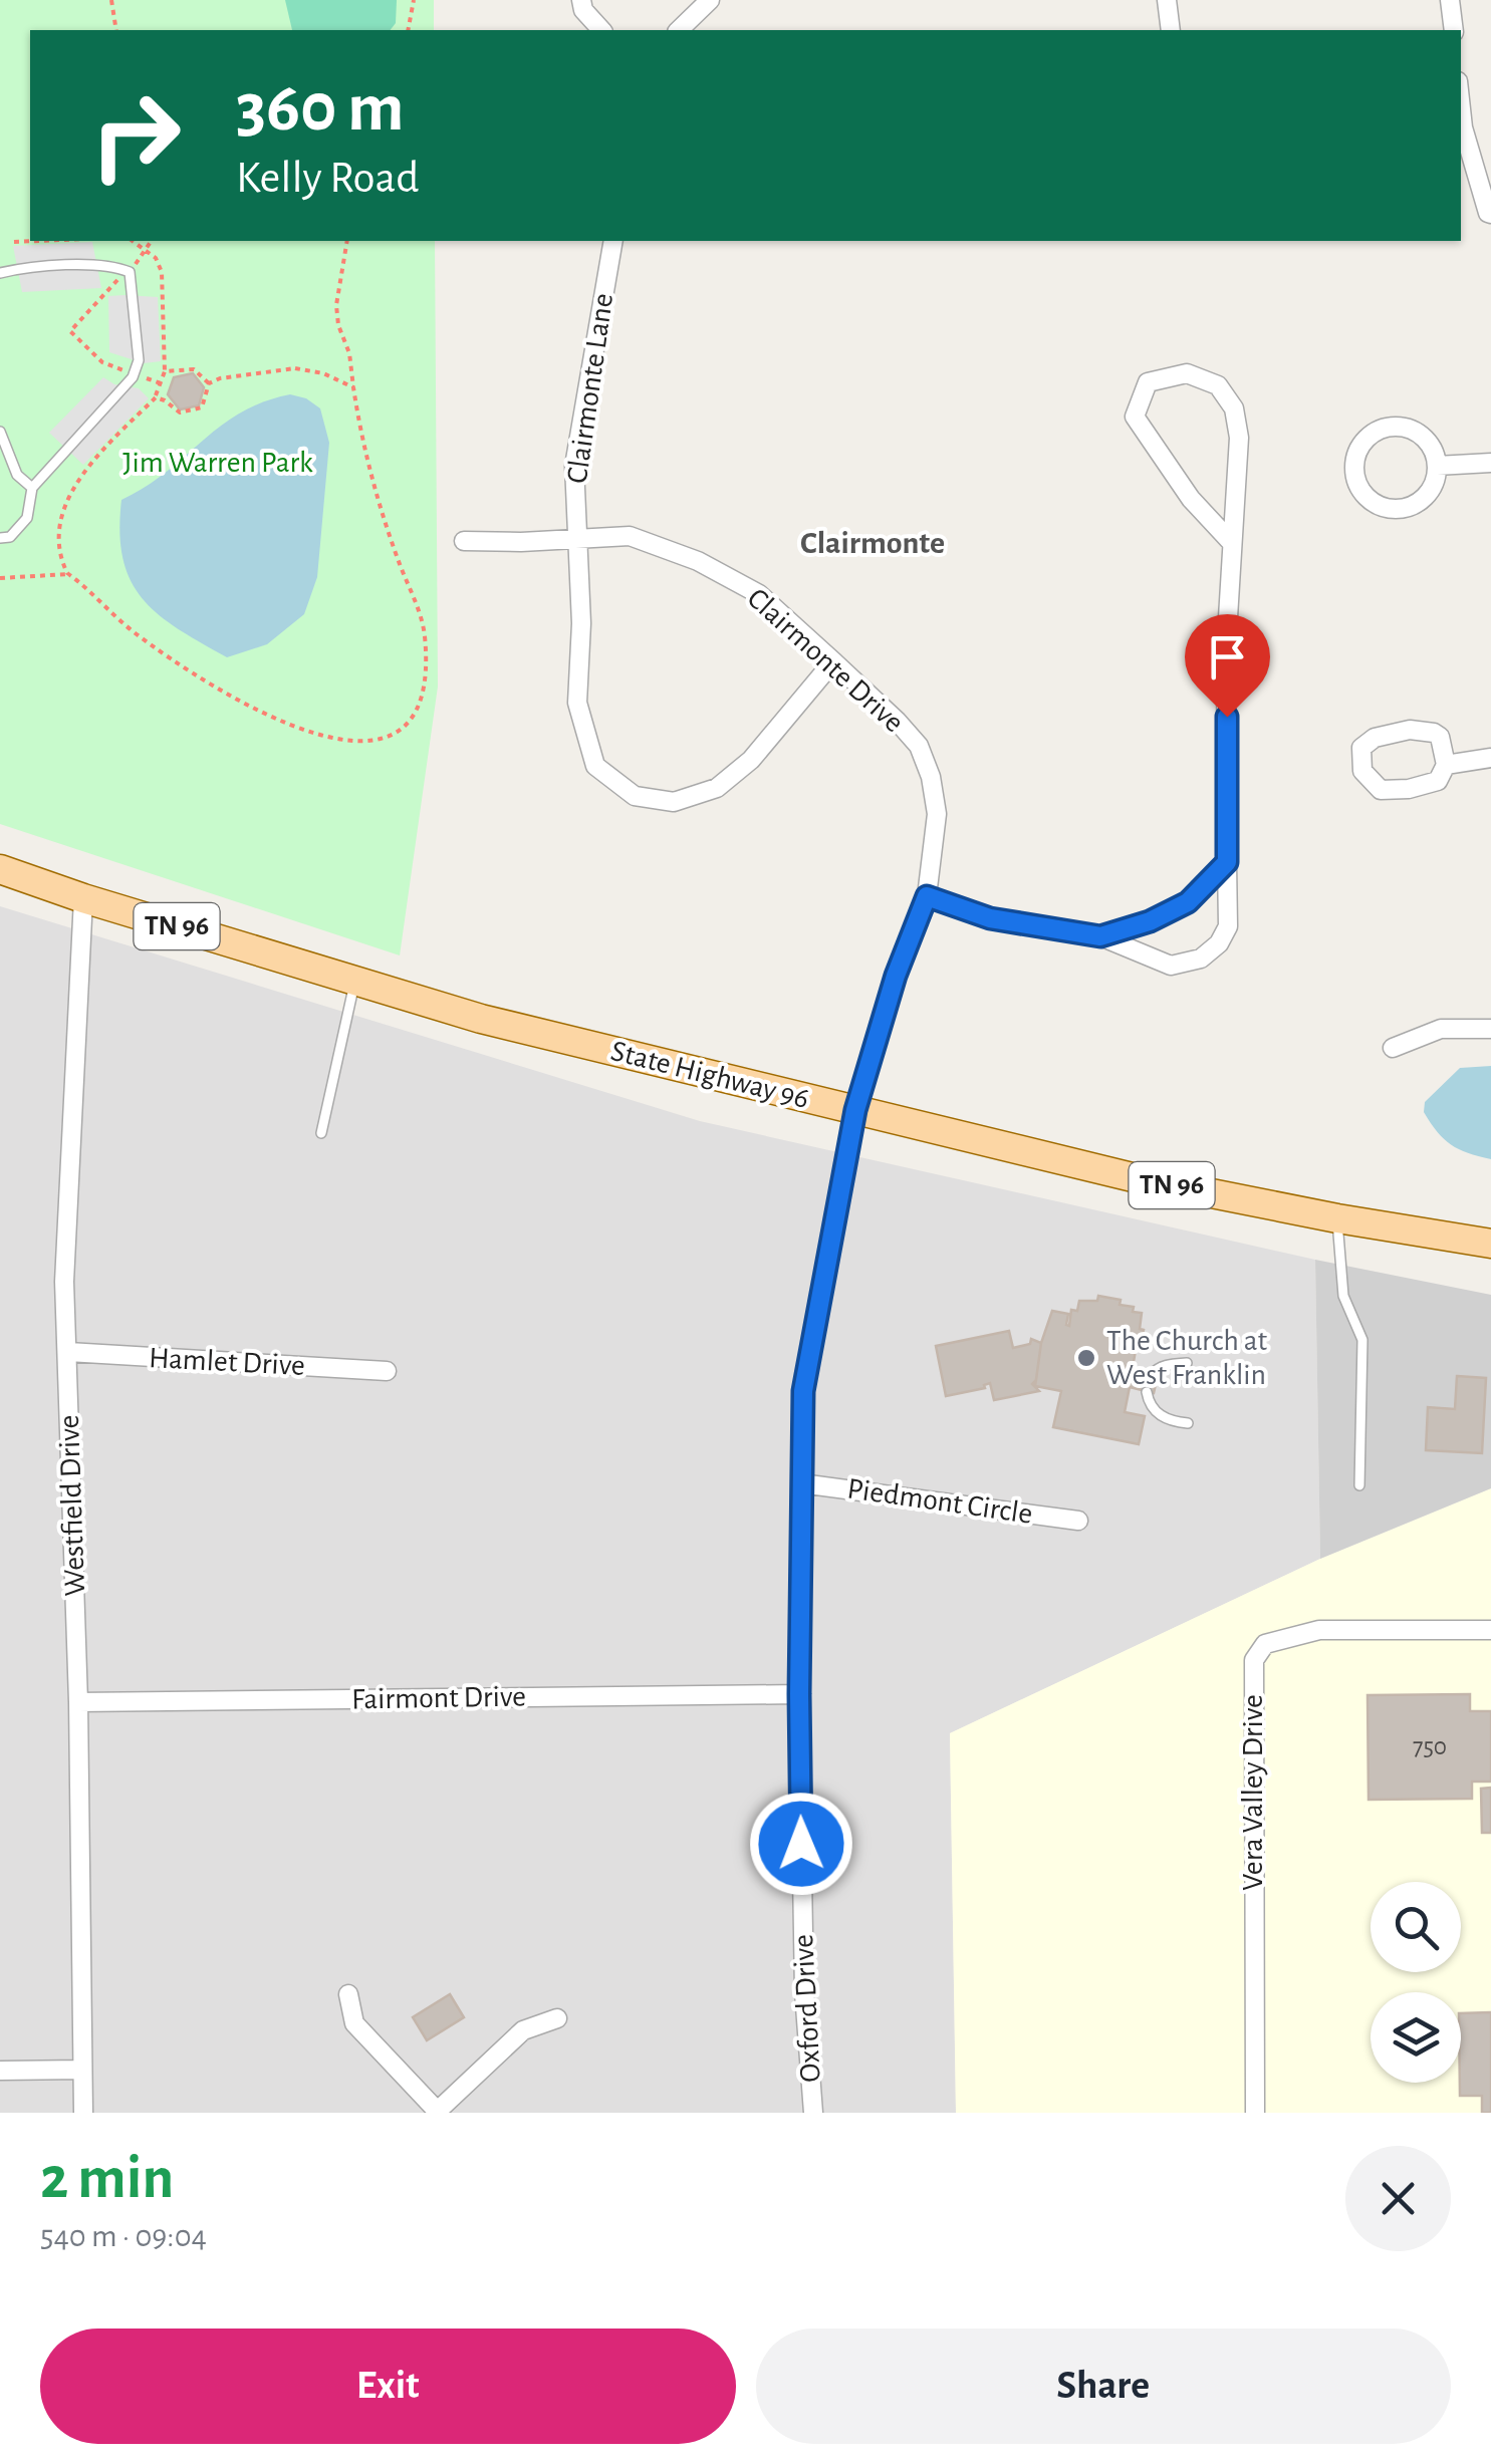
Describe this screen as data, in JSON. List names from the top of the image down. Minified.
{"streets":{"main road":["TN 96","State Highway 96"],"street":["Clairmonte Lane","Clairmonte Drive","Hamlet Drive","Piedmont Circle","Westfield Drive","Fairmont Drive","Vera Valley Drive","Oxford Drive"]},"crossings":[["Clairmonte Lane","Clairmonte Drive"],["Clairmonte Drive","Oxford Drive"],["State Highway 96","Westfield Drive"],["State Highway 96","Oxford Drive"],["Hamlet Drive","Westfield Drive"],["Piedmont Circle","Oxford Drive"],["Westfield Drive","Fairmont Drive"],["Fairmont Drive","Oxford Drive"]],"districts":["Clairmonte"],"parks":["Jim Warren Park"],"places":["The Church at West Franklin"],"house_numbers":["750"],"page":{"turn":["360 m","Kelly Road"],"heading":["2 min","540 m · 09:04"],"buttons":["Exit","Share"]}}
